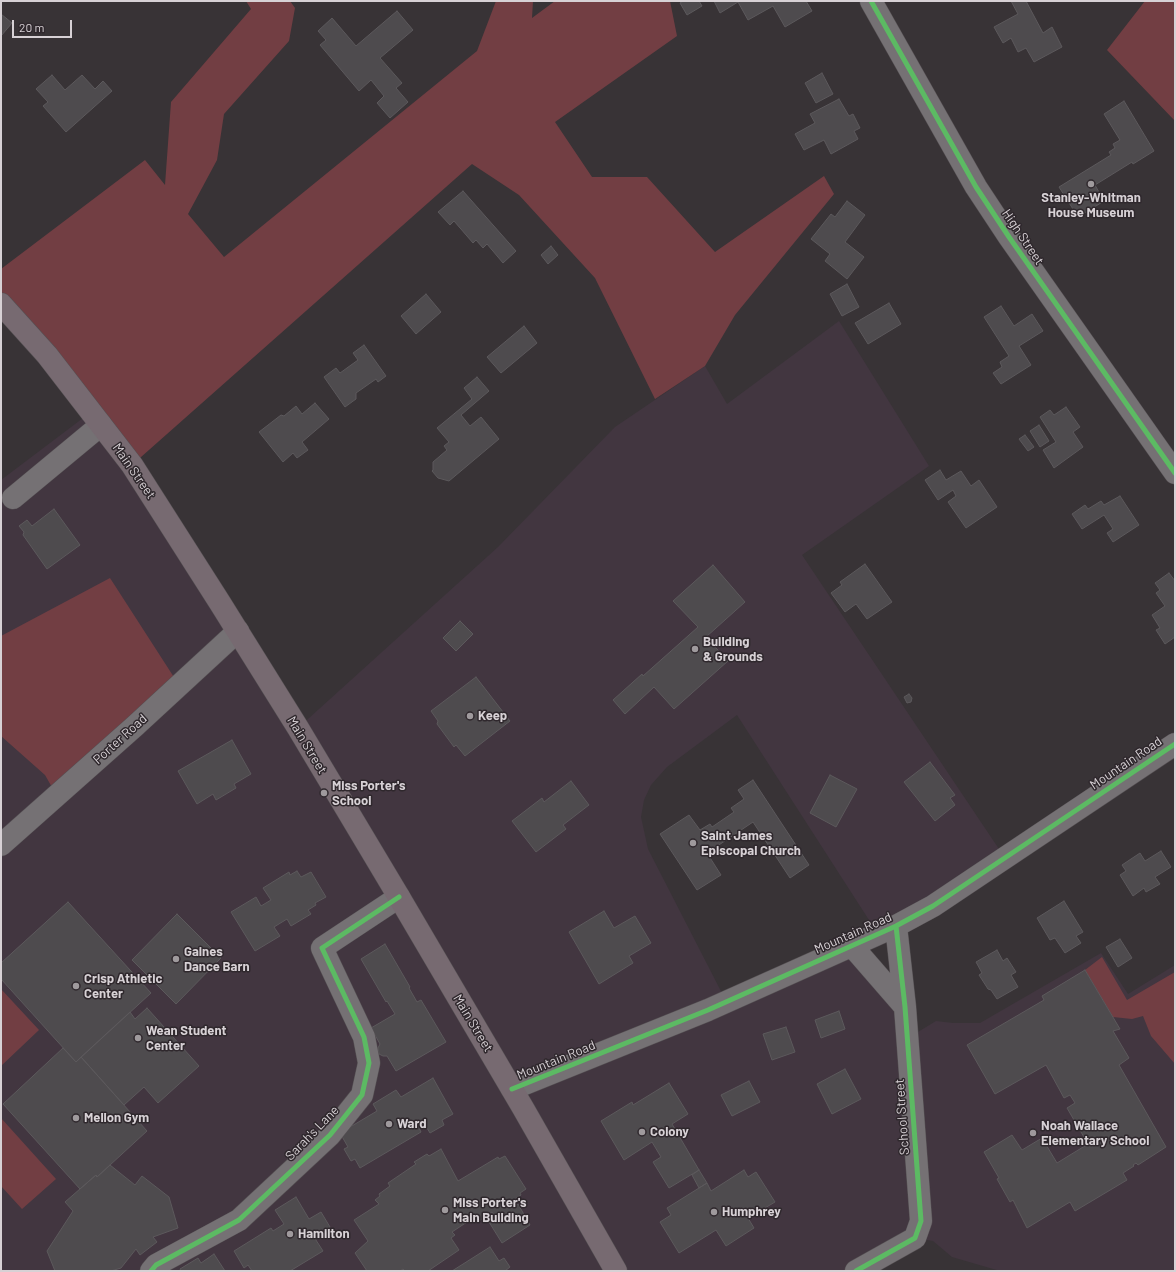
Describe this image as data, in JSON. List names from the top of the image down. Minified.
{"streets":{"highway":["Main Street"],"street":["High Street","Porter Road","Mountain Road","School Street","Sarah's Lane"]},"crossings":[["Main Street","Porter Road"],["Main Street","Mountain Road"],["Main Street","Sarah's Lane"],["Mountain Road","School Street"]],"places":["Stanley-Whitman House Museum","Building & Grounds","Keep","Miss Porter's School","Saint James Episcopal Church","Gaines Dance Barn","Crisp Athletic Center","Wean Student Center","Mellon Gym","Ward","Colony","Noah Wallace Elementary School","Miss Porter's Main Building","Humphrey","Hamilton"],"scale_bar":"20 m"}
